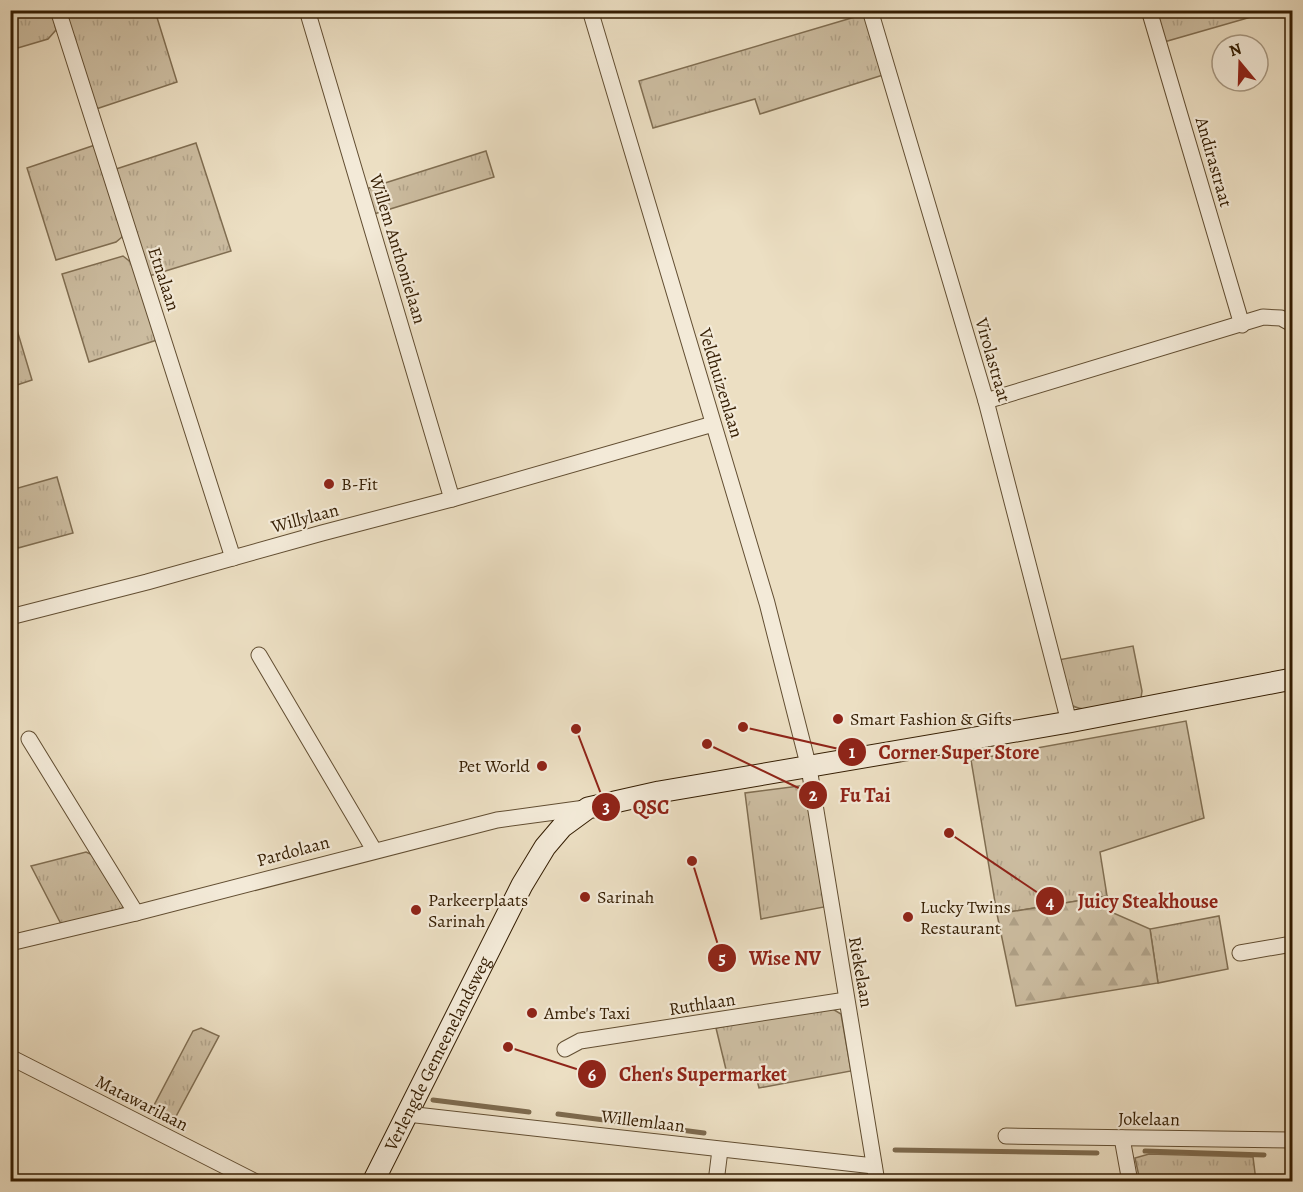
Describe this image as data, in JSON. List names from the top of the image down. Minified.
{"streets":{"street":["Andirastraat","Willem Anthonielaan","Etnalaan","Virolastraat","Veldhuizenlaan","Willylaan","Pardolaan","Riekelaan","Ruthlaan","Verlengde Gemeenelandsweg","Matawarilaan","Jokelaan","Willemlaan"]},"crossings":[["Willem Anthonielaan","Willylaan"],["Etnalaan","Willylaan"],["Virolastraat","Verlengde Gemeenelandsweg"],["Veldhuizenlaan","Willylaan"],["Veldhuizenlaan","Riekelaan"],["Veldhuizenlaan","Verlengde Gemeenelandsweg"],["Pardolaan","Verlengde Gemeenelandsweg"],["Riekelaan","Ruthlaan"],["Riekelaan","Verlengde Gemeenelandsweg"],["Riekelaan","Willemlaan"],["Verlengde Gemeenelandsweg","Willemlaan"]],"places":["B-Fit","Smart Fashion & Gifts","Corner Super Store","QSC","Fu Tai","Pet World","Juicy Steakhouse","Wise NV","Sarinah","Parkeerplaats Sarinah","Lucky Twins Restaurant","Ambe's Taxi","Chen's Supermarket"],"north":"top"}
